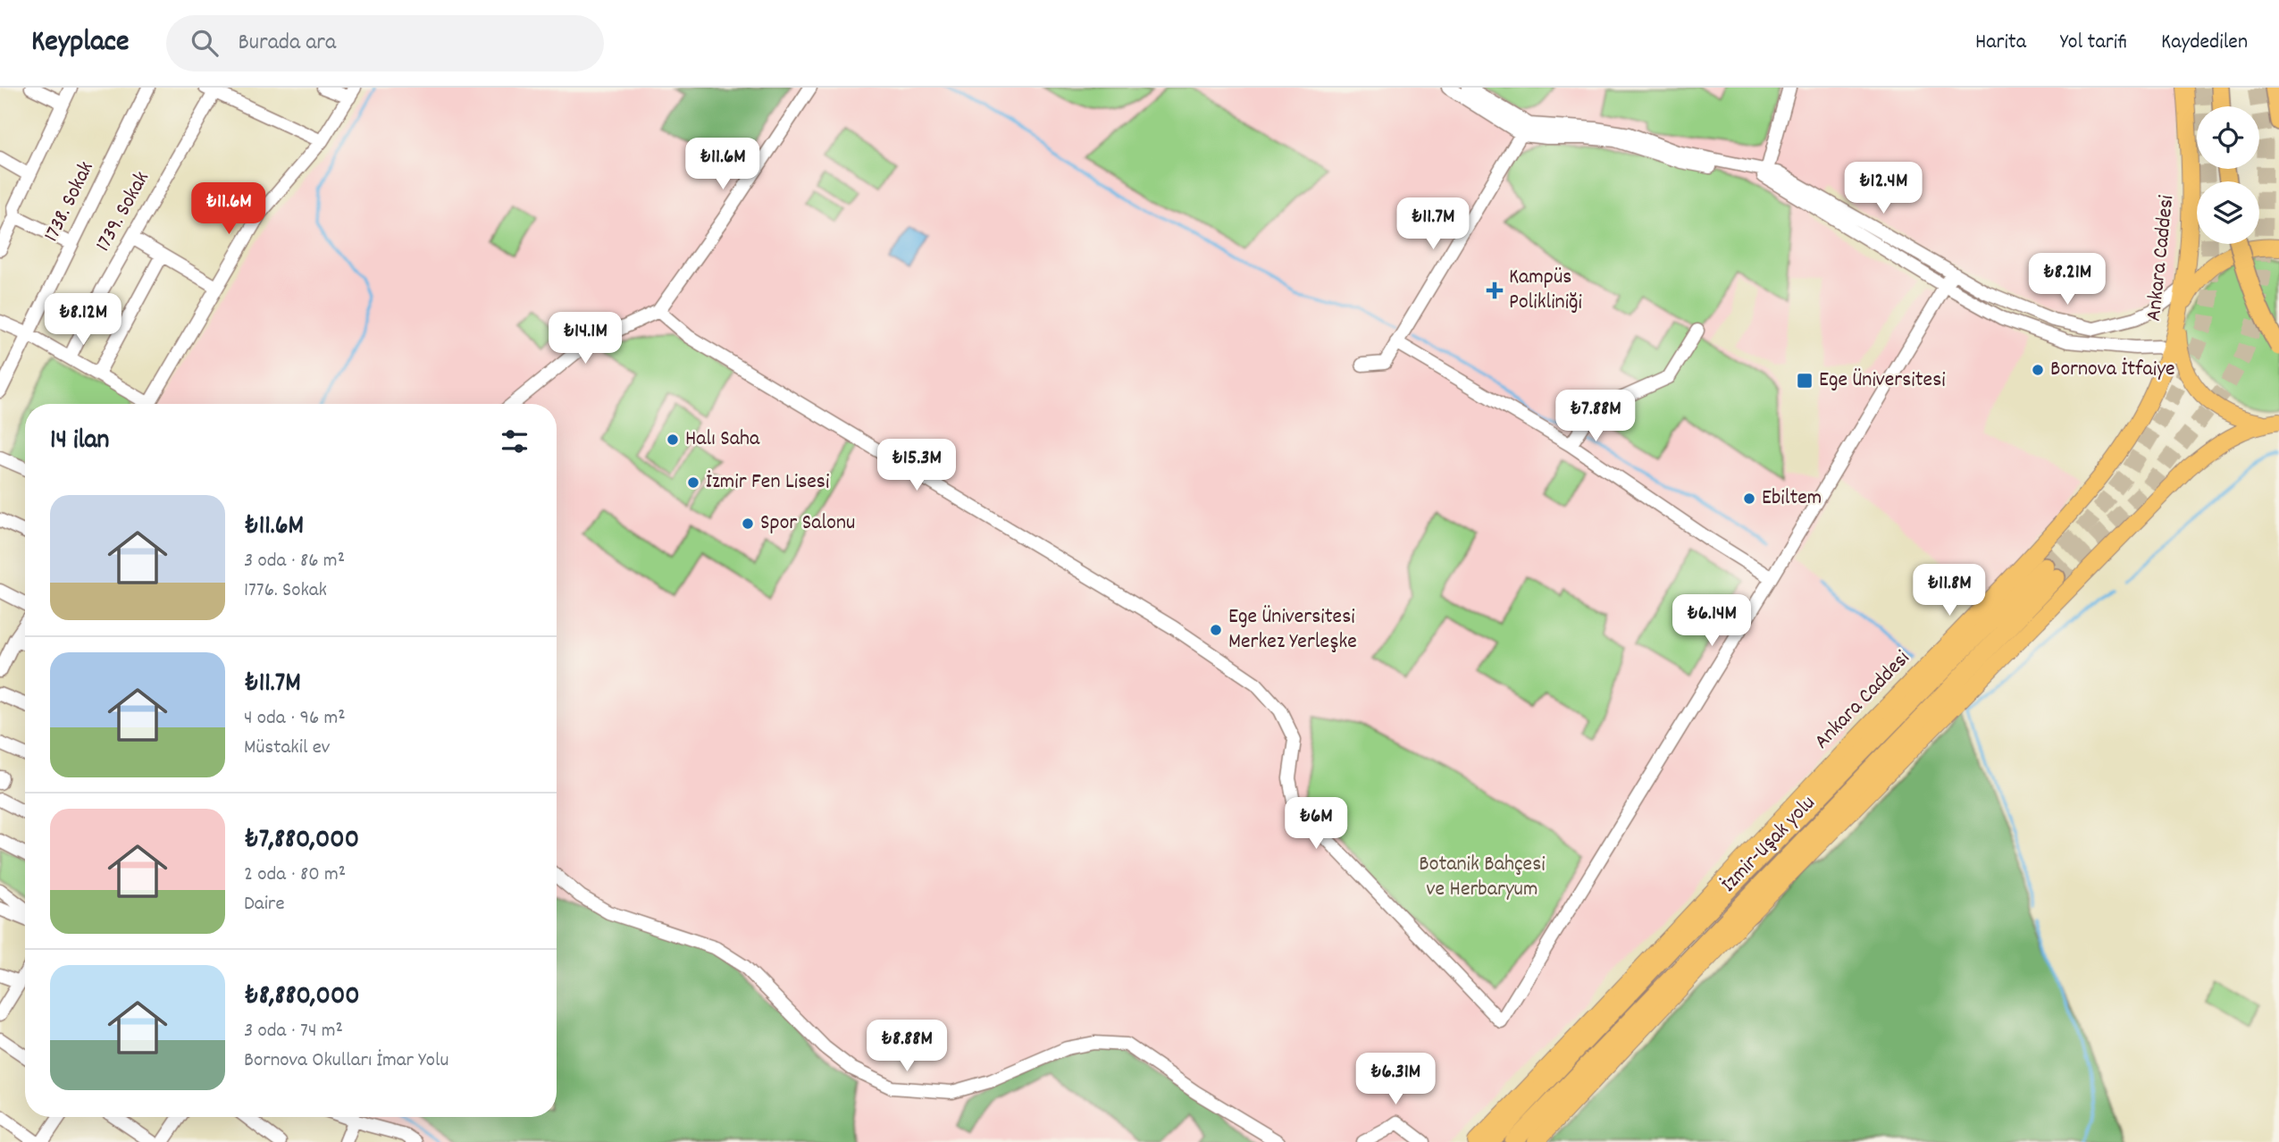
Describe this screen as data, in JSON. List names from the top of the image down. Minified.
{"streets":{"highway":["Ankara Caddesi","İzmir-Uşak yolu"],"street":["1738. Sokak","1739. Sokak"]},"crossings":[["Ankara Caddesi","İzmir-Uşak yolu"]],"parks":["Botanik Bahçesi ve Herbaryum"],"places":{"health":["Kampüs Polikliniği"],"other":["Bornova İtfaiye","Halı Saha","İzmir Fen Lisesi","Ebiltem","Spor Salonu","Ege Üniversitesi Merkez Yerleşke"],"transit":["Ege Üniversitesi"]},"page":{"header":"Keyplace","search":"Burada ara","nav":["Harita","Yol tarifi","Kaydedilen"],"price":["₺11.6M","₺12.4M","₺11.6M","₺11.7M","₺8.21M","₺8.12M","₺14.1M","₺7.88M","₺15.3M","₺11.8M","₺6.14M","₺6M","₺8.88M","₺6.31M"],"heading":"14 ilan","list":[{"name":"₺11.6M","note":"3 oda · 86 m² · 1776. Sokak"},{"name":"₺11.7M","note":"4 oda · 96 m² · Müstakil ev"},{"name":"₺7,880,000","note":"2 oda · 80 m² · Daire"},{"name":"₺8,880,000","note":"3 oda · 74 m² · Bornova Okulları İmar Yolu"}]}}
